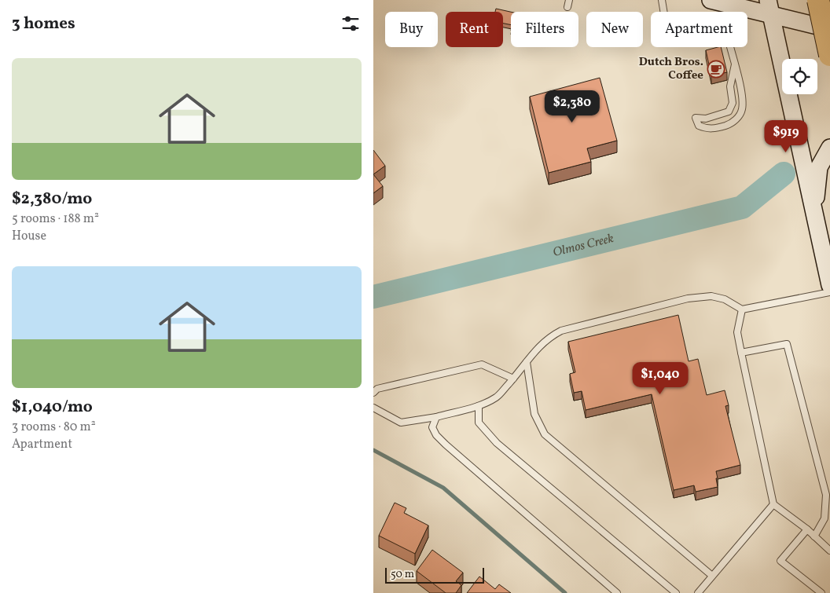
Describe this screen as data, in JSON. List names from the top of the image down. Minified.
{"water":["Olmos Creek"],"places":{"cafe":["Dutch Bros. Coffee"]},"scale_bar":"50 m","page":{"heading":"3 homes","chip":["Buy","Rent","Filters","New","Apartment"],"list":[{"name":"$2,380/mo","note":"5 rooms · 188 m² · House"},{"name":"$1,040/mo","note":"3 rooms · 80 m² · Apartment"}],"price":["$2,380","$919","$1,040"],"scale":"50 m"}}
